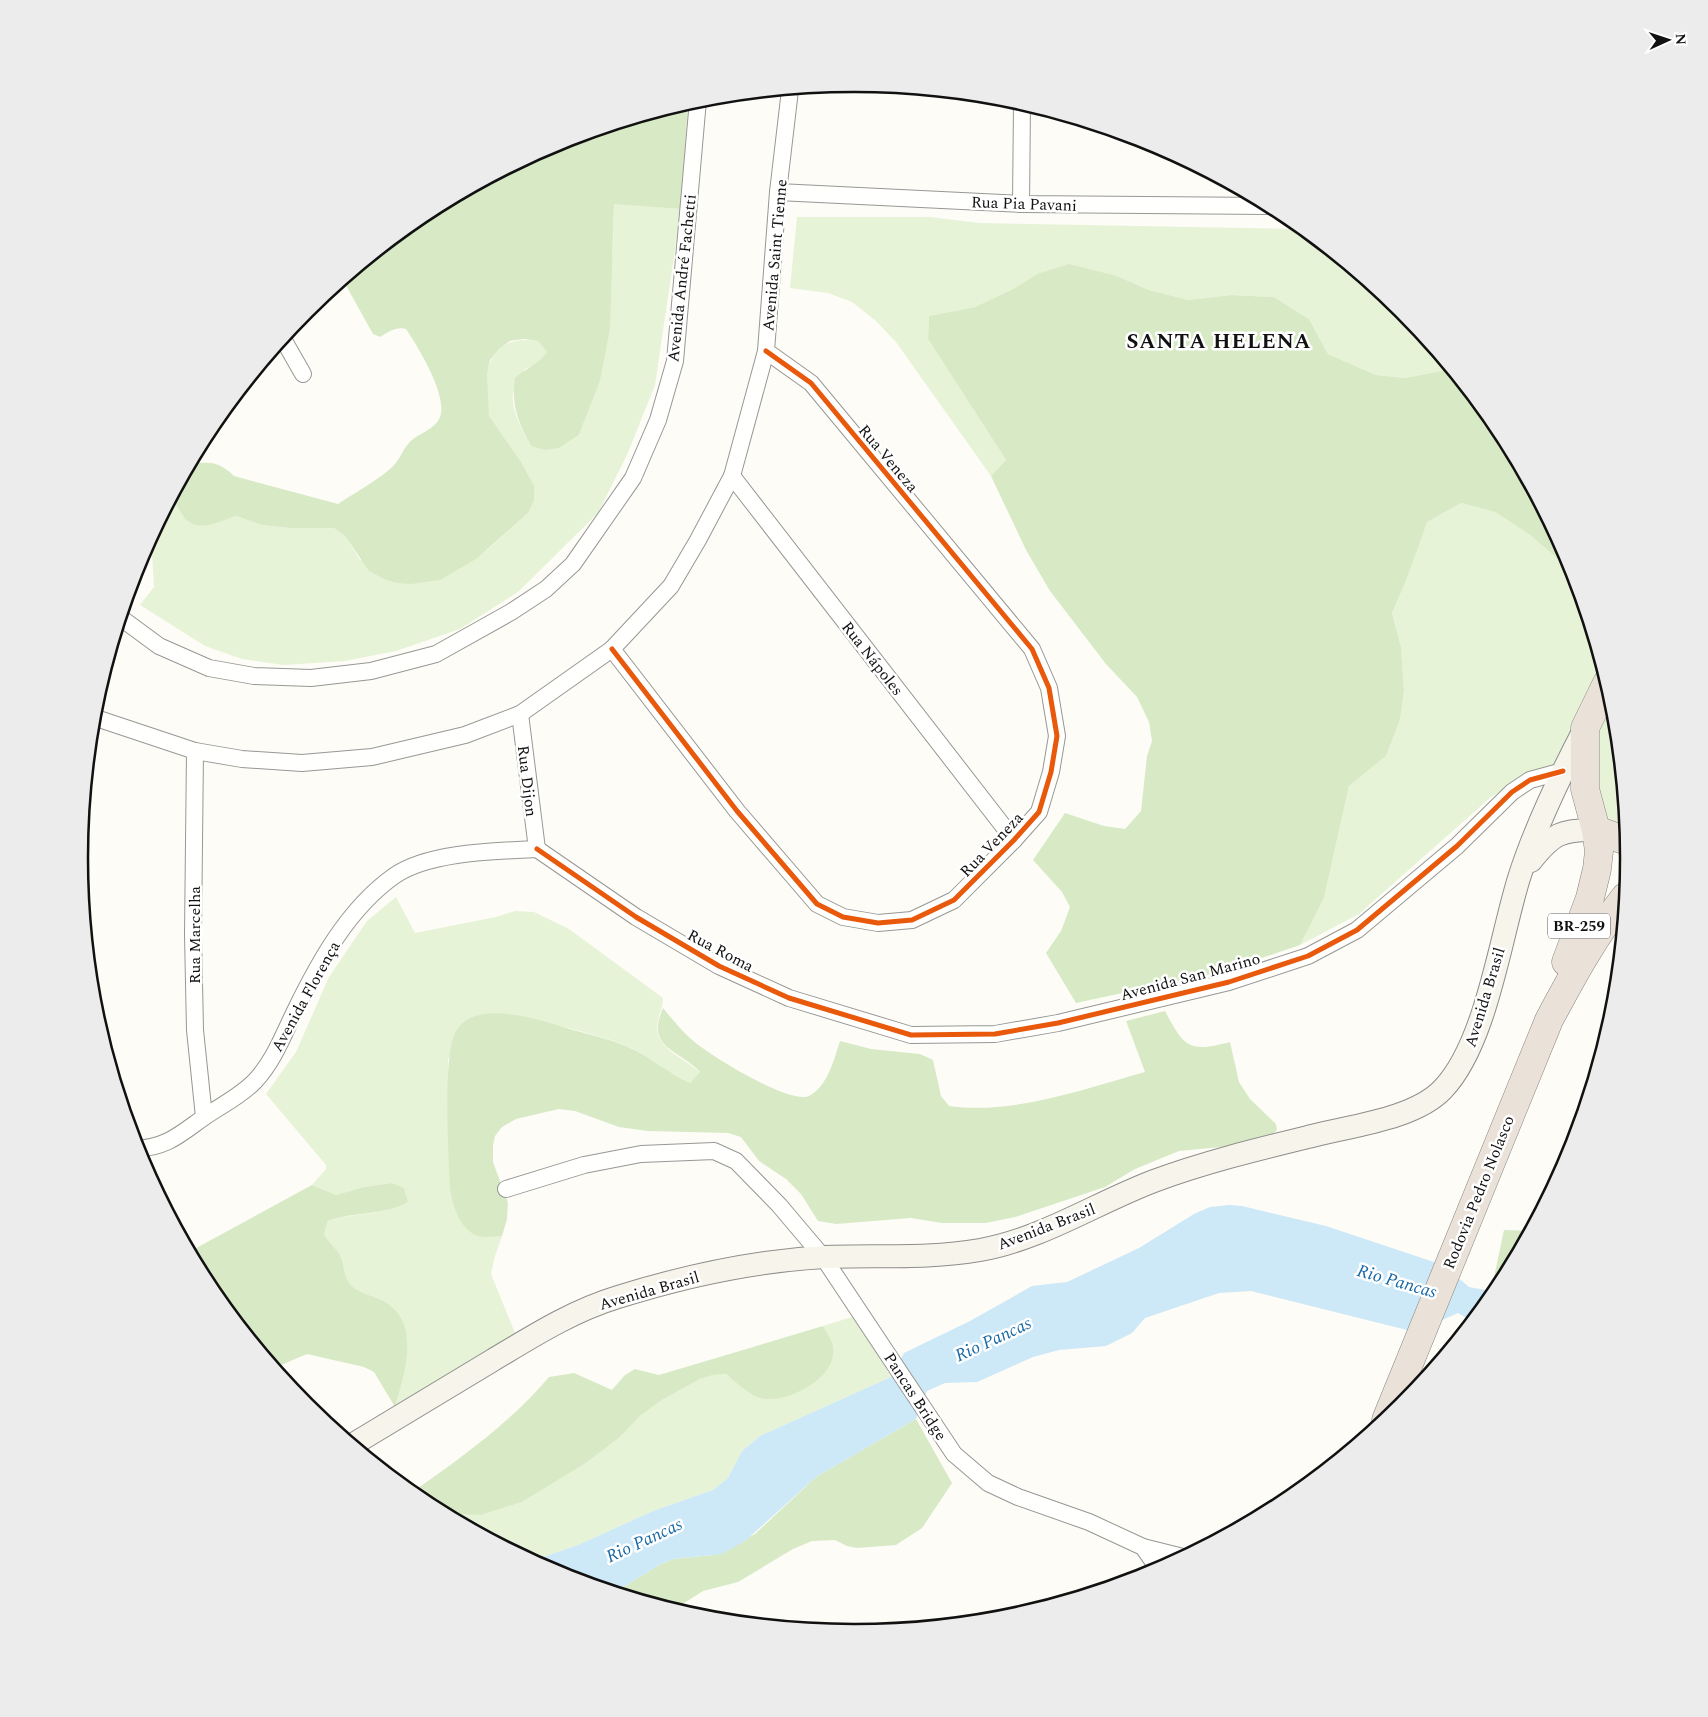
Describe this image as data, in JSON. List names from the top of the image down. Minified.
{"streets":{"highway":["BR-259","Rodovia Pedro Nolasco"],"main road":["Avenida Brasil"],"street":["Rua Pia Pavani","Avenida Saint Tienne","Avenida André Fachetti","Rua Veneza","Rua Nápoles","Rua Dijon","Rua Marcelha","Rua Roma","Avenida San Marino","Avenida Florença","Pancas Bridge"]},"crossings":[["Rua Pia Pavani","Avenida Saint Tienne"],["Avenida Saint Tienne","Rua Veneza"],["Avenida Saint Tienne","Rua Nápoles"],["Avenida Saint Tienne","Rua Dijon"],["Avenida Saint Tienne","Rua Marcelha"],["Rua Veneza","Rua Nápoles"],["Rua Dijon","Rua Roma"],["Rua Dijon","Avenida Florença"],["Rua Marcelha","Avenida Florença"],["Rua Roma","Avenida San Marino"],["Rua Roma","Avenida Florença"],["Avenida San Marino","Avenida Brasil"],["Avenida Brasil","Rodovia Pedro Nolasco"],["Avenida Brasil","Pancas Bridge"]],"districts":["SANTA HELENA"],"water":["Rio Pancas"],"north":"right"}
